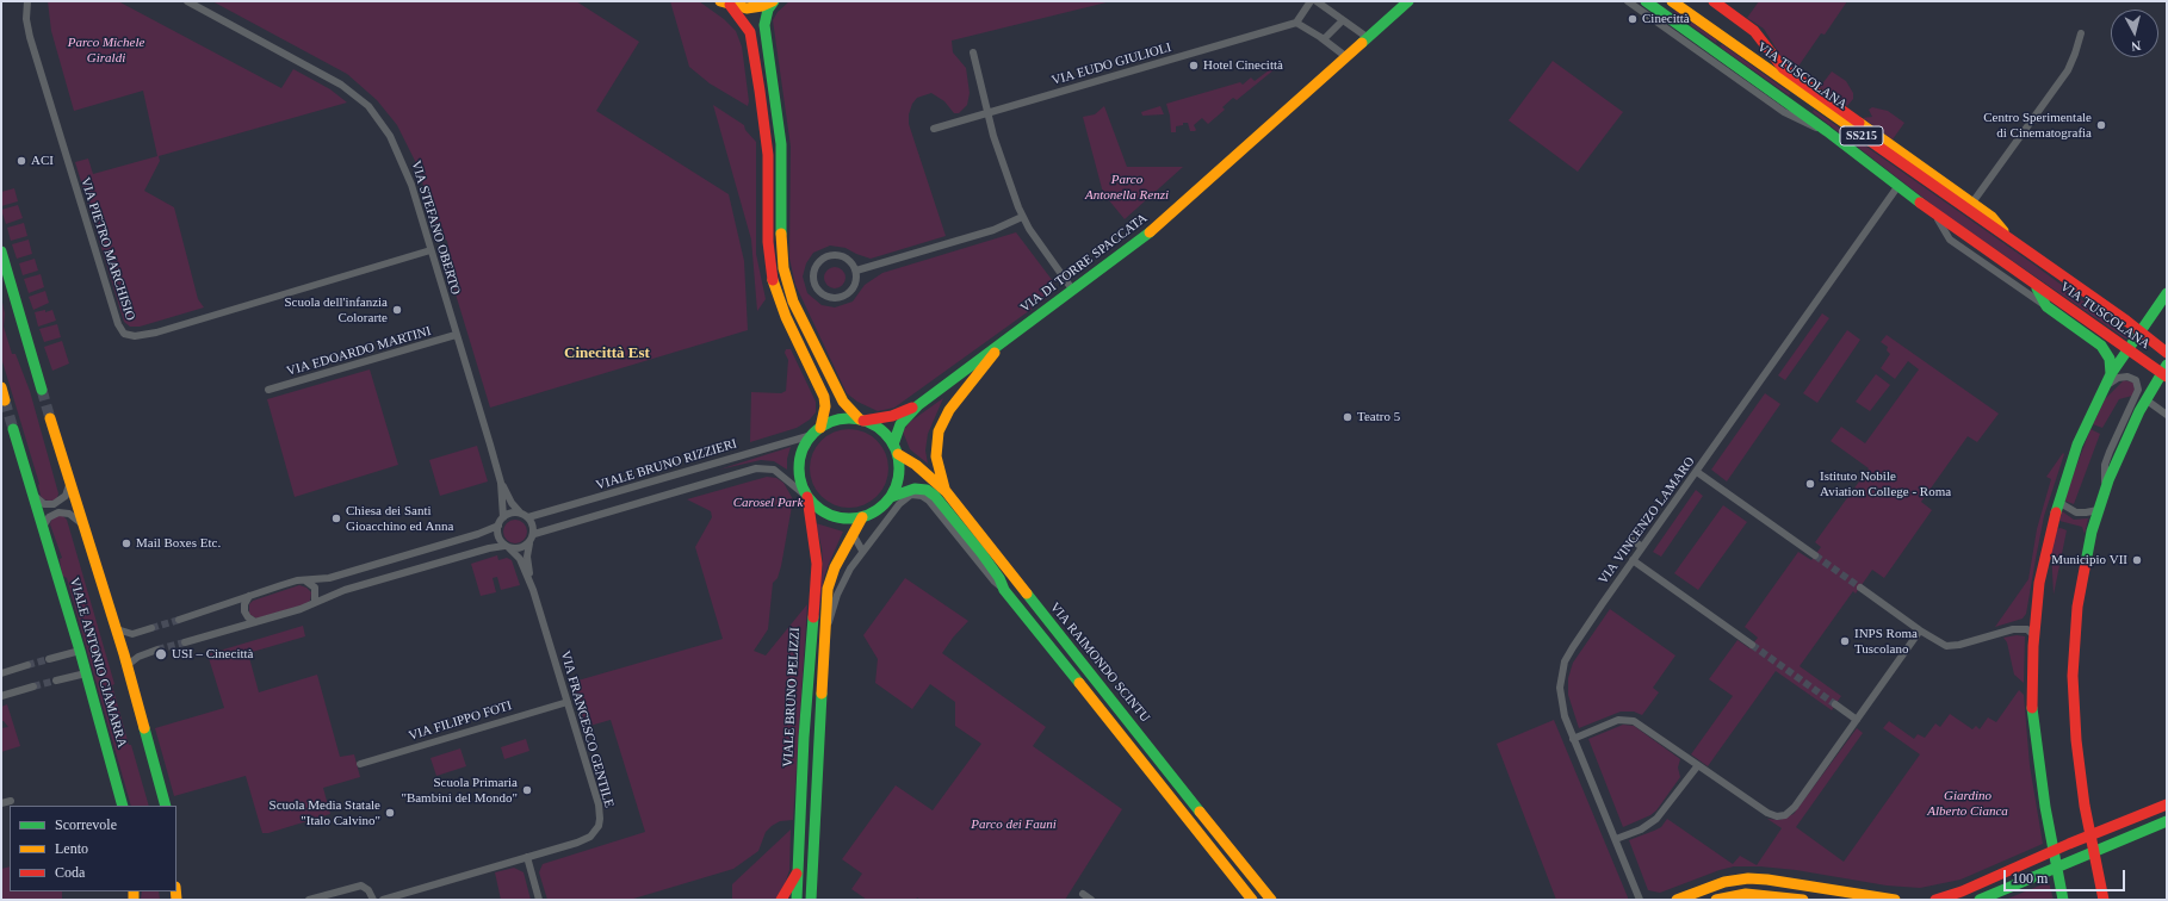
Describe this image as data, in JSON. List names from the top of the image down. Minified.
{"streets":{"street":["VIA EUDO GIULIOLI","VIA TUSCOLANA","SS215","VIA STEFANO OBERTO","VIA PIETRO MARCHISIO","VIA DI TORRE SPACCATA","VIA EDOARDO MARTINI","VIALE BRUNO RIZZIERI","VIA VINCENZO LAMARO","VIALE ANTONIO CIAMARRA","VIA RAIMONDO SCINTU","VIALE BRUNO PELIZZI","VIA FILIPPO FOTI","VIA FRANCESCO GENTILE"]},"crossings":[["VIA TUSCOLANA","VIA VINCENZO LAMARO"],["VIA STEFANO OBERTO","VIA PIETRO MARCHISIO"],["VIA STEFANO OBERTO","VIA EDOARDO MARTINI"],["VIA STEFANO OBERTO","VIALE BRUNO RIZZIERI"],["VIA STEFANO OBERTO","VIA FRANCESCO GENTILE"],["VIA DI TORRE SPACCATA","VIALE BRUNO RIZZIERI"],["VIA DI TORRE SPACCATA","VIA RAIMONDO SCINTU"],["VIA DI TORRE SPACCATA","VIALE BRUNO PELIZZI"],["VIALE BRUNO RIZZIERI","VIA RAIMONDO SCINTU"],["VIALE BRUNO RIZZIERI","VIALE BRUNO PELIZZI"],["VIALE BRUNO RIZZIERI","VIA FRANCESCO GENTILE"],["VIA RAIMONDO SCINTU","VIALE BRUNO PELIZZI"],["VIA FILIPPO FOTI","VIA FRANCESCO GENTILE"]],"districts":["Cinecittà Est"],"parks":["Parco Michele Giraldi","Parco Antonella Renzi","Carosel Park","Giardino Alberto Cianca","Parco dei Fauni"],"places":["Cinecittà","Hotel Cinecittà","Centro Sperimentale di Cinematografia","ACI","Scuola dell'infanzia Colorarte","Teatro 5","Istituto Nobile Aviation College - Roma","Chiesa dei Santi Gioacchino ed Anna","Mail Boxes Etc.","Municipio VII","INPS Roma Tuscolano","USI – Cinecittà","Scuola Primaria \"Bambini del Mondo\"","Scuola Media Statale \"Italo Calvino\""],"legend":["Scorrevole","Lento","Coda"],"scale_bar":"100 m","north":"bottom"}
